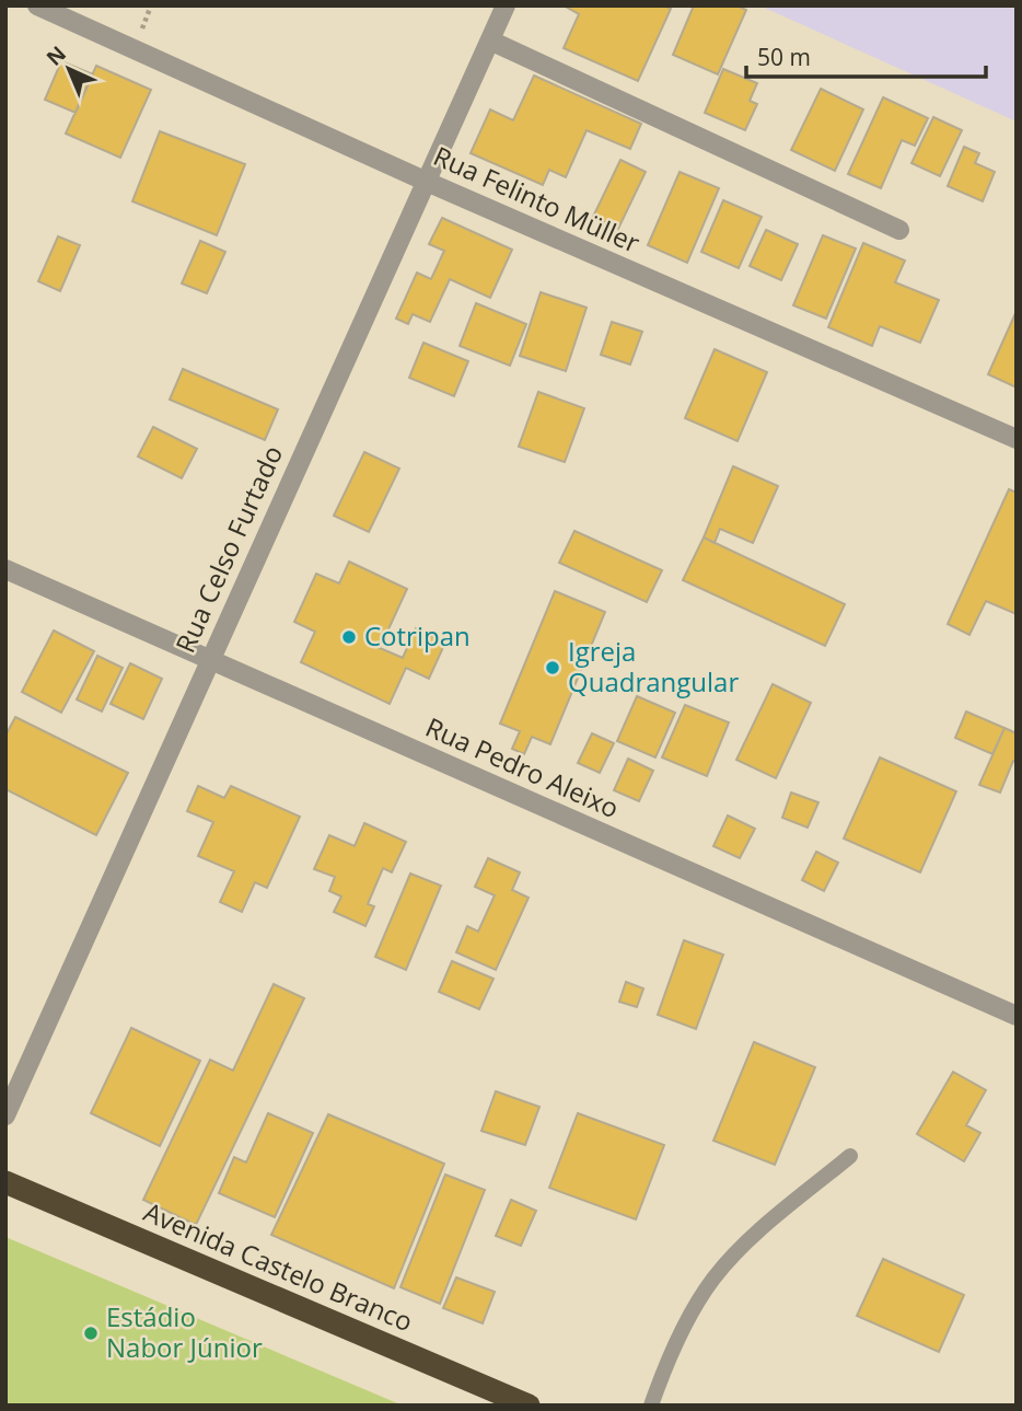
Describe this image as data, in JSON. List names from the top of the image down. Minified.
{"streets":{"highway":["Avenida Castelo Branco"],"street":["Rua Felinto Müller","Rua Celso Furtado","Rua Pedro Aleixo"]},"crossings":[["Rua Felinto Müller","Rua Celso Furtado"],["Rua Celso Furtado","Rua Pedro Aleixo"]],"places":["Cotripan","Igreja Quadrangular","Estádio Nabor Júnior"],"scale_bar":"50 m","north":"top left"}
